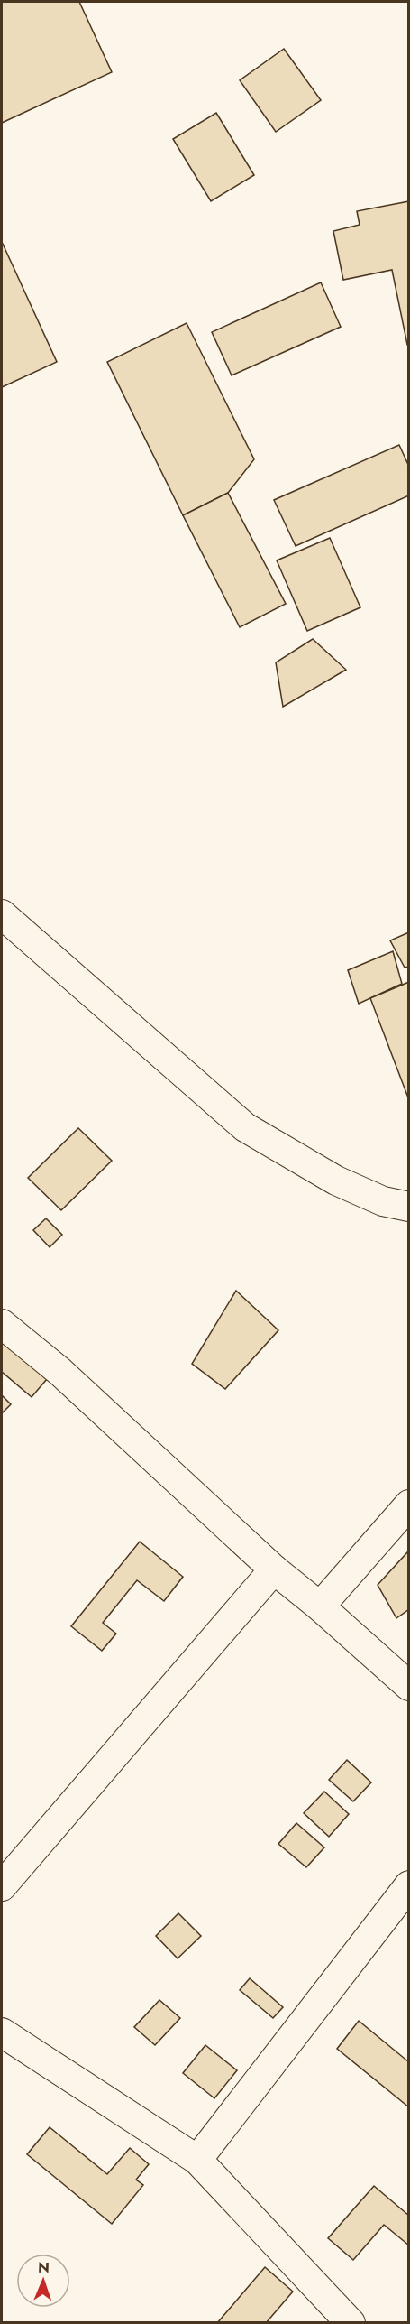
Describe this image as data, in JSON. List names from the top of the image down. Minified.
{"north":"top"}
